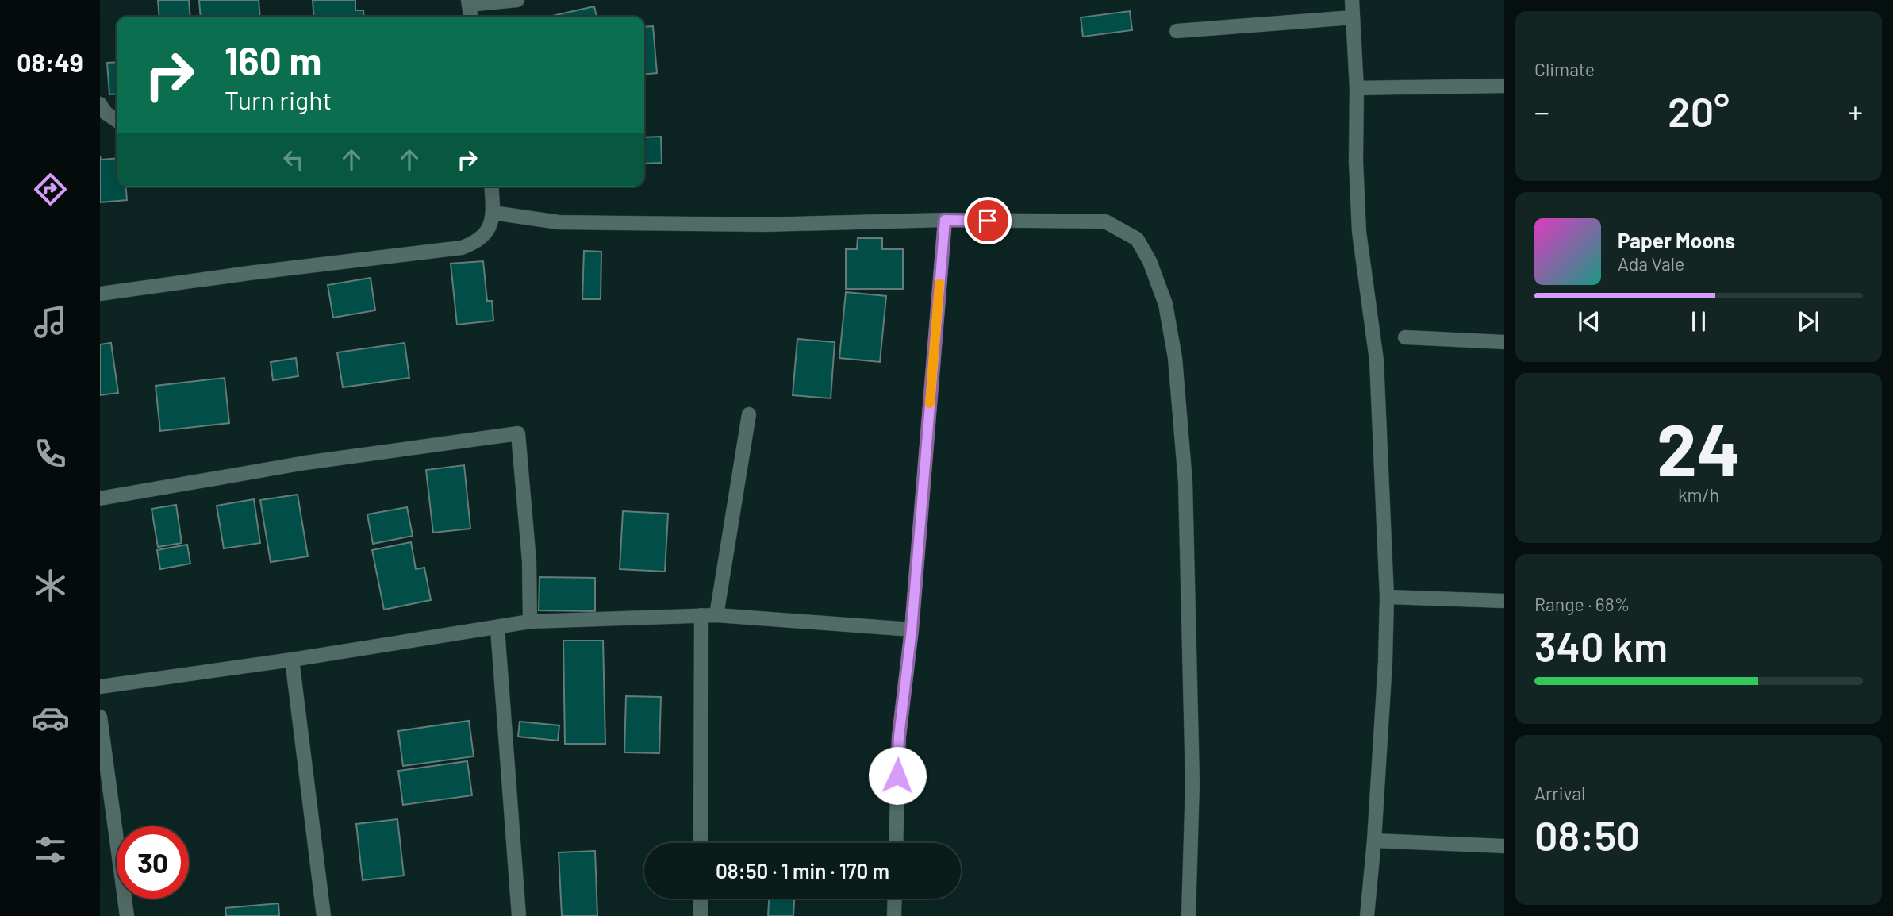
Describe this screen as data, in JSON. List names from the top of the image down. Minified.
{"page":{"tabs":"08:49","tile":["Climate",["24","km/h"],["Range · 68%","340 km"],["Arrival","08:50"]],"turn":["160 m","Turn right"],"heat":["−","20°","+"],"song":["Paper Moons","Ada Vale"],"limit":"30","trip":"08:50 · 1 min · 170 m"}}
